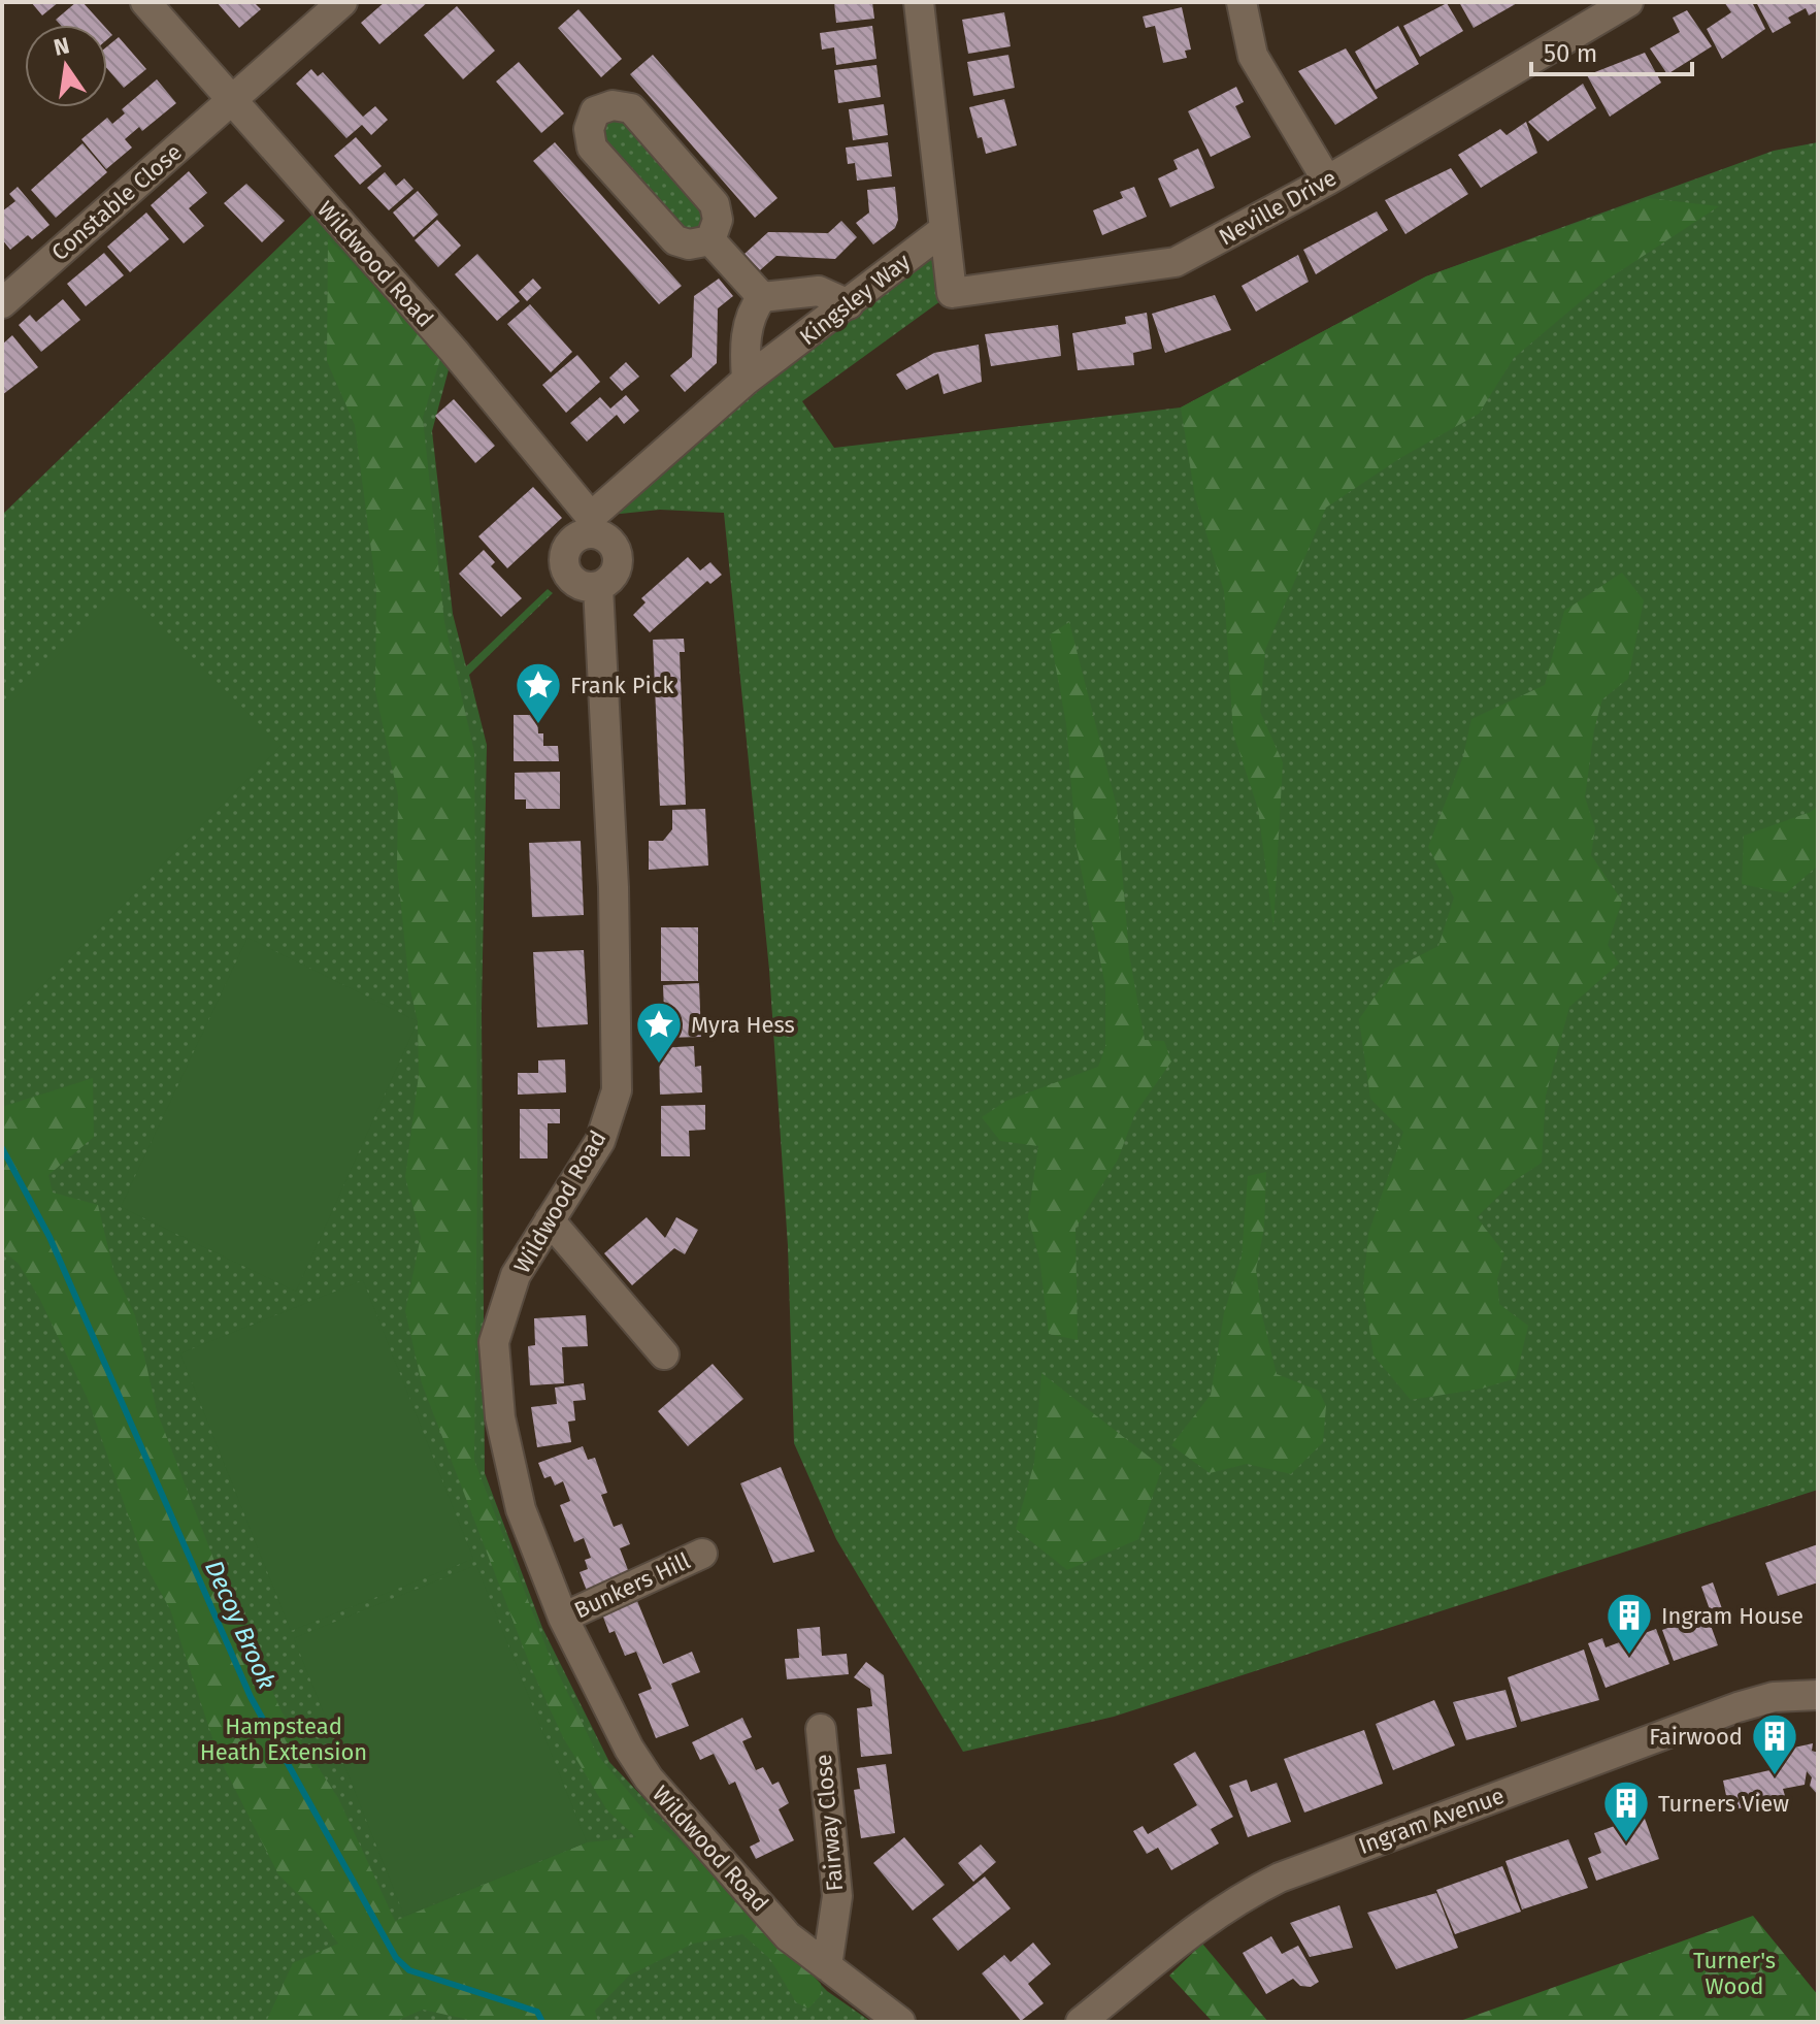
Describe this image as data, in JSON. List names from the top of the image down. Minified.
{"streets":{"street":["Constable Close","Neville Drive","Wildwood Road","Kingsley Way","Bunkers Hill","Ingram Avenue","Fairway Close"]},"crossings":[["Constable Close","Wildwood Road"],["Neville Drive","Kingsley Way"],["Wildwood Road","Kingsley Way"],["Wildwood Road","Bunkers Hill"],["Wildwood Road","Fairway Close"]],"water":["Decoy Brook"],"parks":["Hampstead Heath Extension","Turner's Wood"],"places":{"place":["Frank Pick","Myra Hess"],"building":["Ingram House","Fairwood","Turners View"]},"scale_bar":"50 m","north":"top"}
